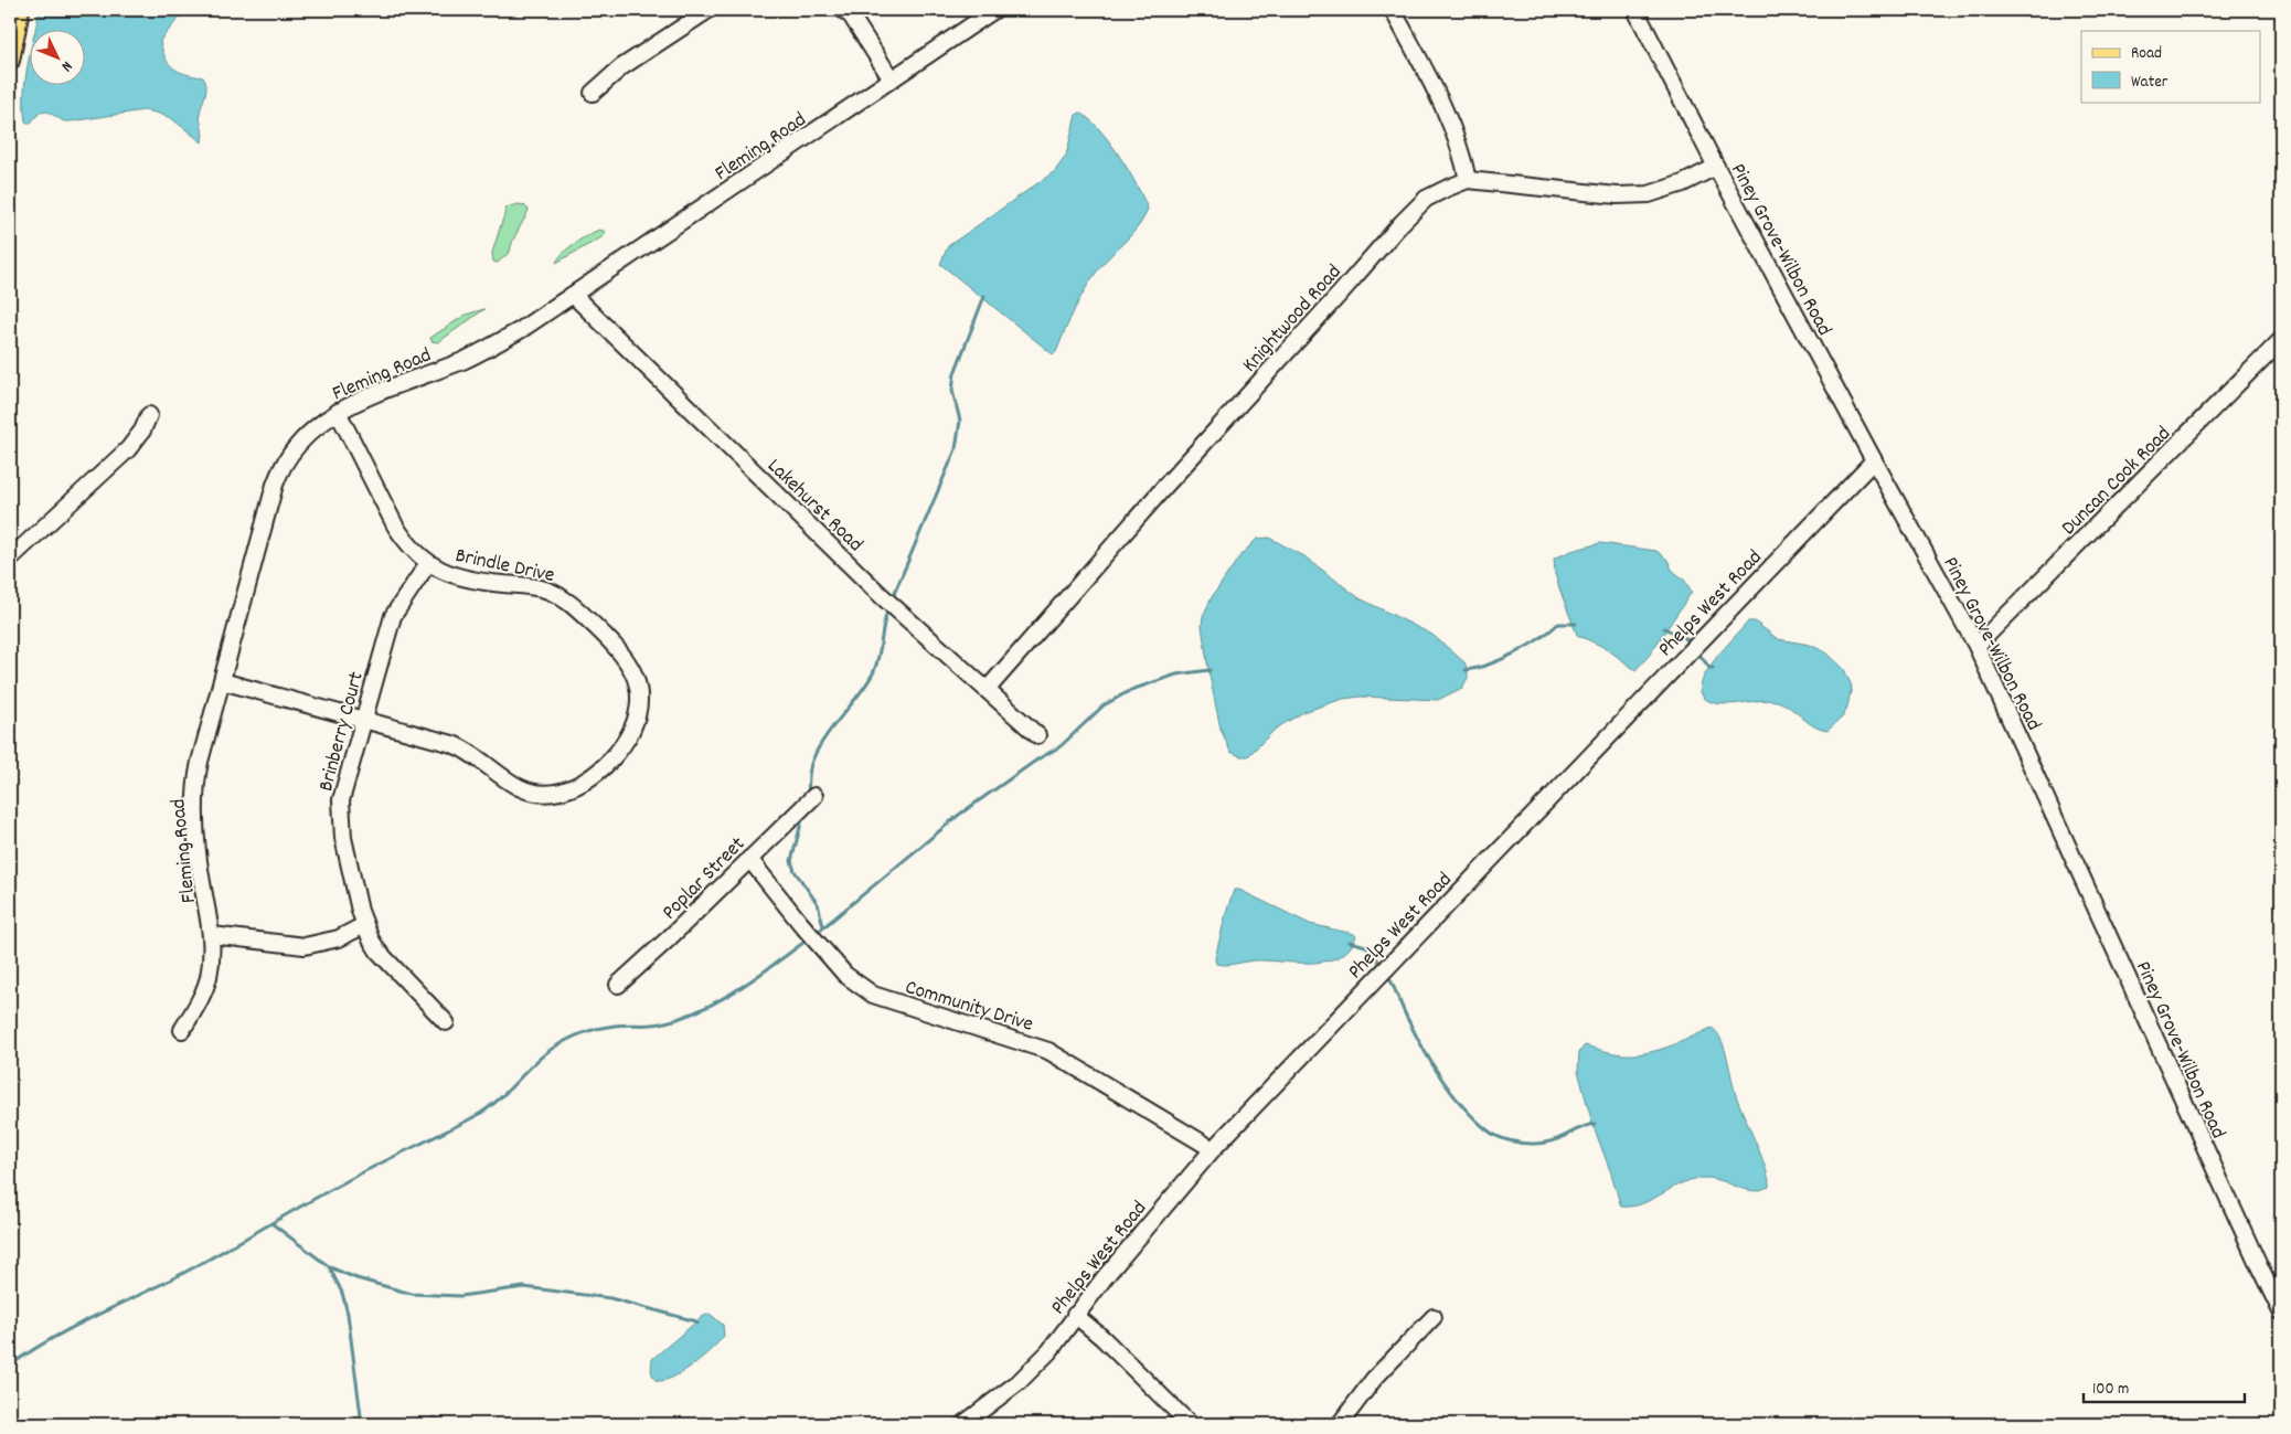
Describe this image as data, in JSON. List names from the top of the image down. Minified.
{"streets":{"street":["Fleming Road","Piney Grove-Wilbon Road","Knightwood Road","Duncan Cook Road","Lakehurst Road","Brindle Drive","Phelps West Road","Brinberry Court","Poplar Street","Community Drive"]},"crossings":[["Fleming Road","Lakehurst Road"],["Fleming Road","Brindle Drive"],["Piney Grove-Wilbon Road","Knightwood Road"],["Piney Grove-Wilbon Road","Duncan Cook Road"],["Piney Grove-Wilbon Road","Phelps West Road"],["Knightwood Road","Lakehurst Road"],["Brindle Drive","Brinberry Court"],["Phelps West Road","Community Drive"],["Poplar Street","Community Drive"]],"legend":["Road","Water"],"scale_bar":"100 m","north":"bottom right"}
